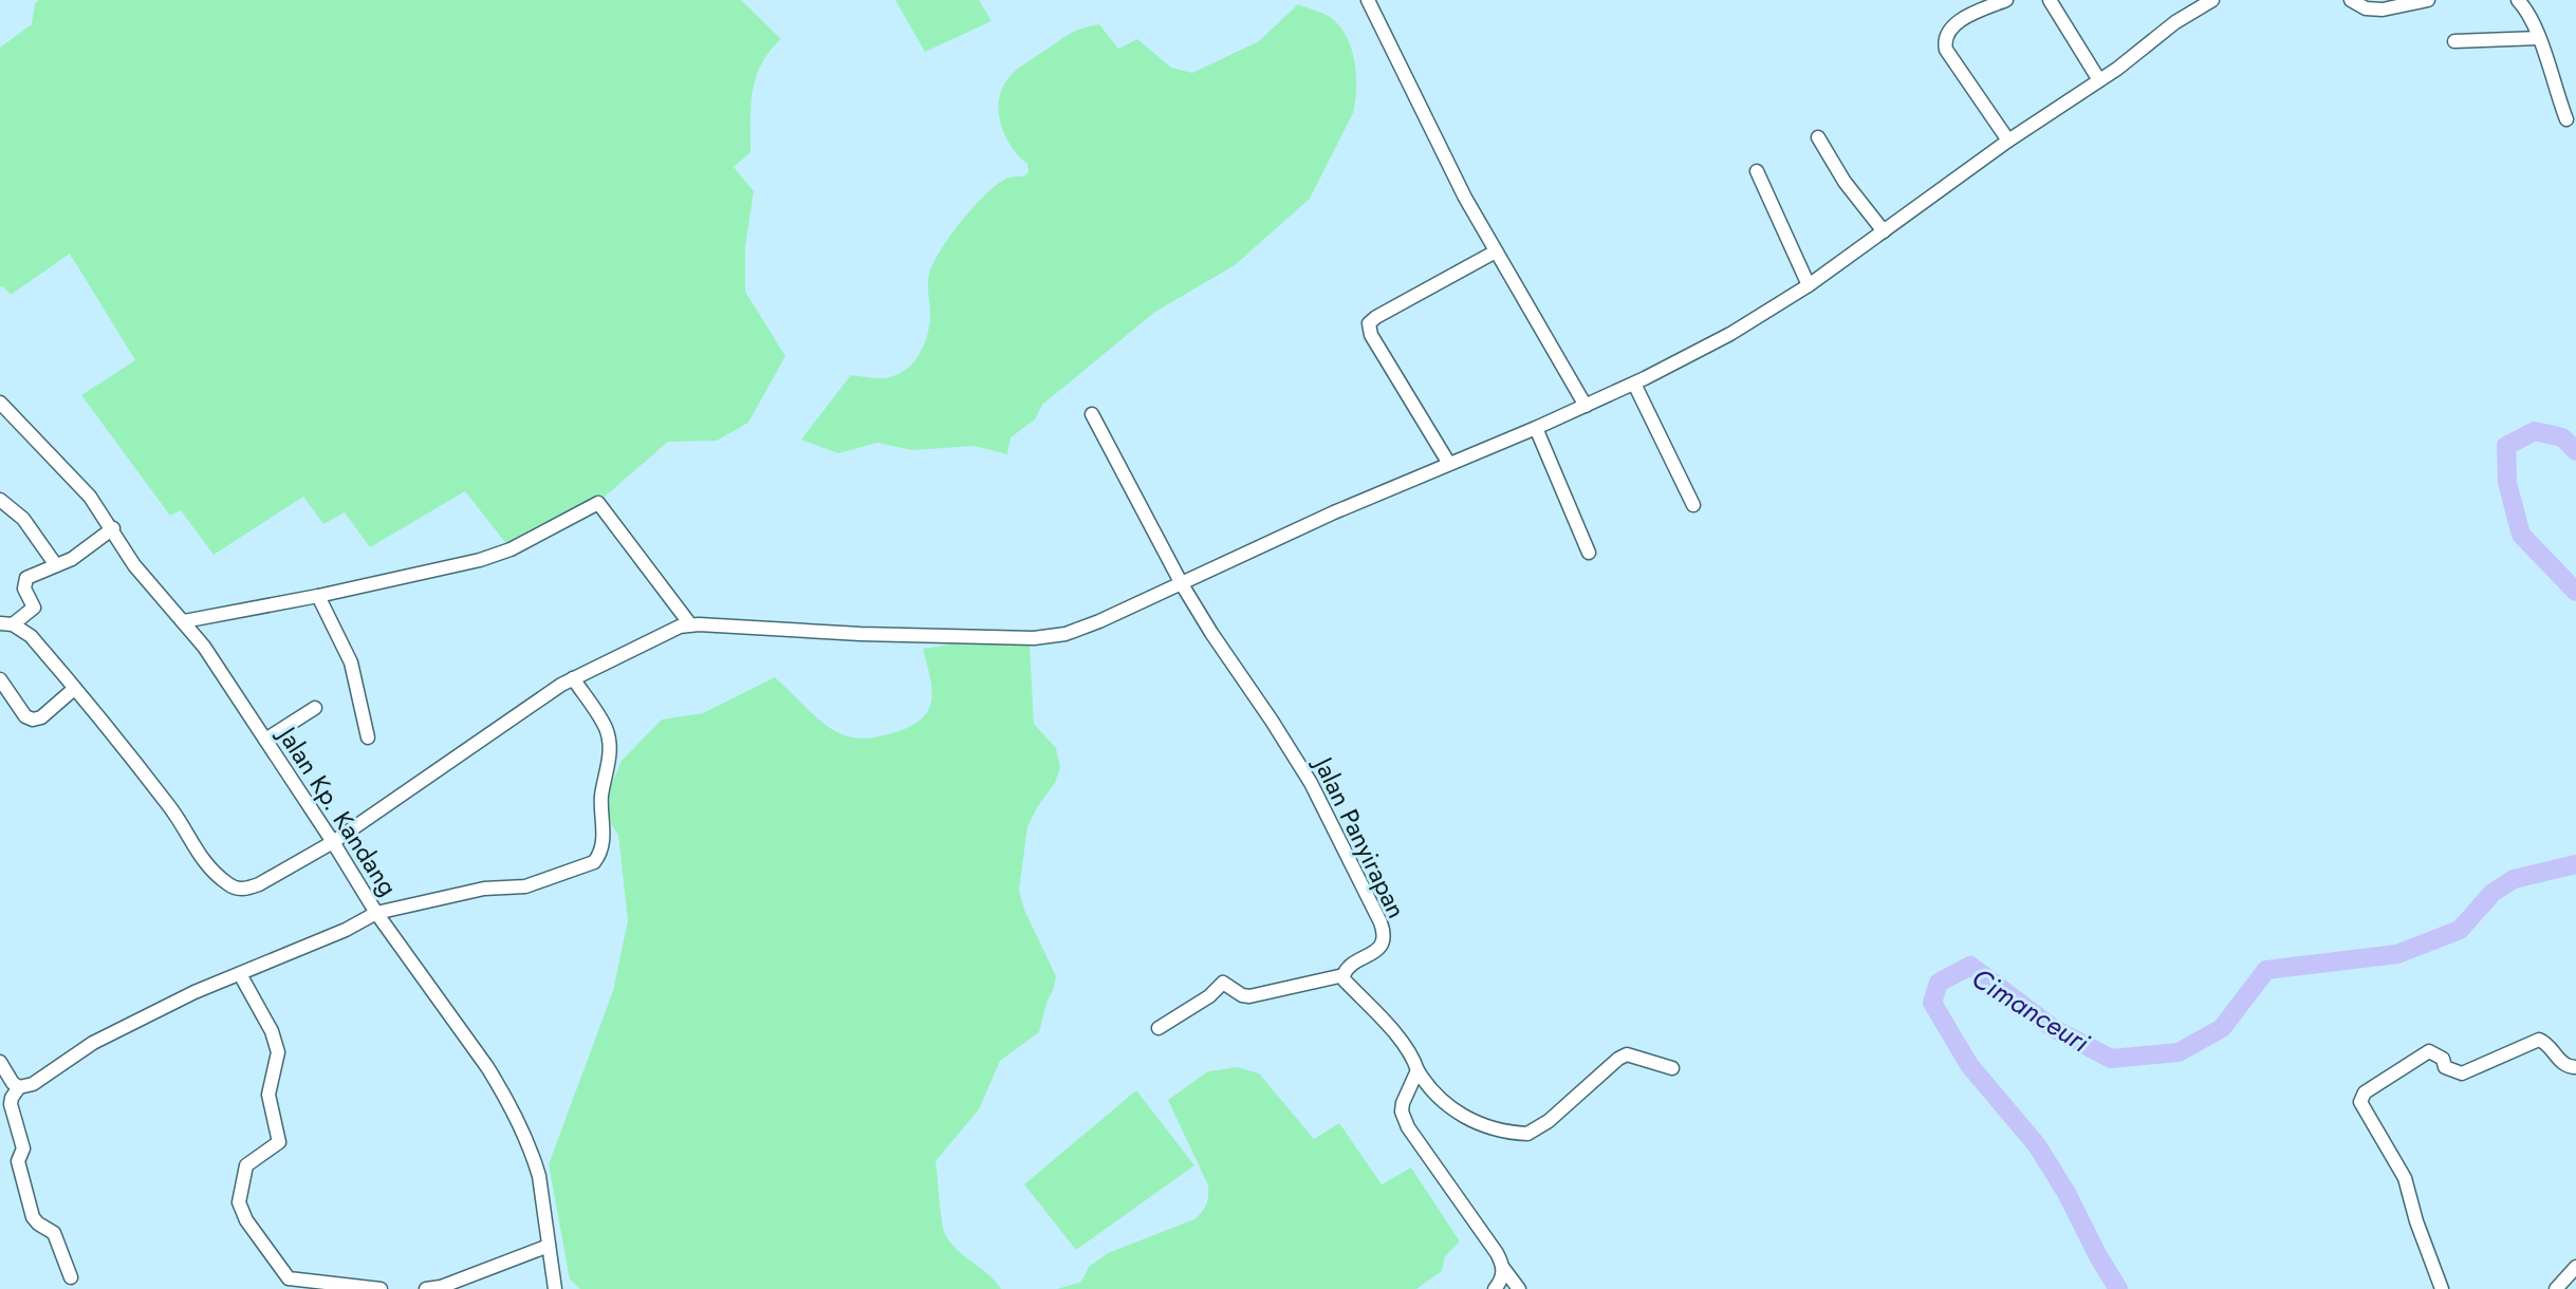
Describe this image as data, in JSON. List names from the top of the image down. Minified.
{"streets":{"street":["Jalan Kp. Kandang","Jalan Panyirapan"]},"water":["Cimanceuri"]}
